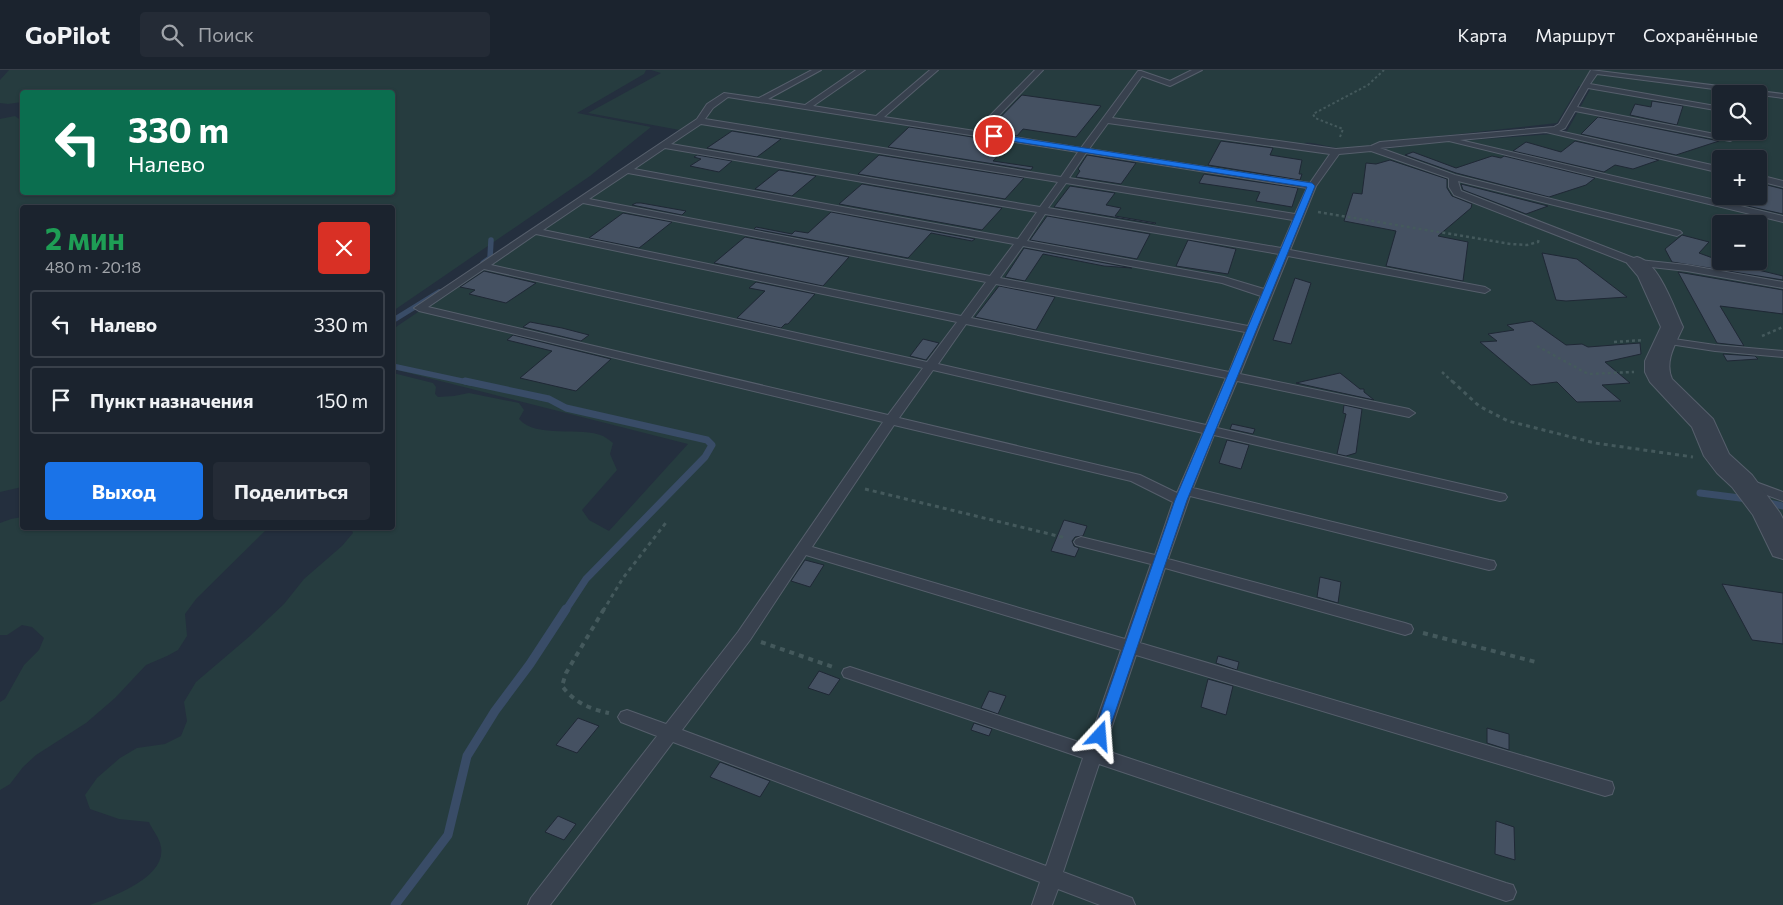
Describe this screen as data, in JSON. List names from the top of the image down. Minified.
{"page":{"header":"GoPilot","search":"Поиск","nav":["Карта","Маршрут","Сохранённые"],"map_buttons":["+","−"],"turn":["330 m","Налево"],"heading":["2 мин","480 m · 20:18"],"list":[{"name":"Налево","value":"330 m"},{"name":"Пункт назначения","value":"150 m"}],"buttons":["Выход","Поделиться"]}}
